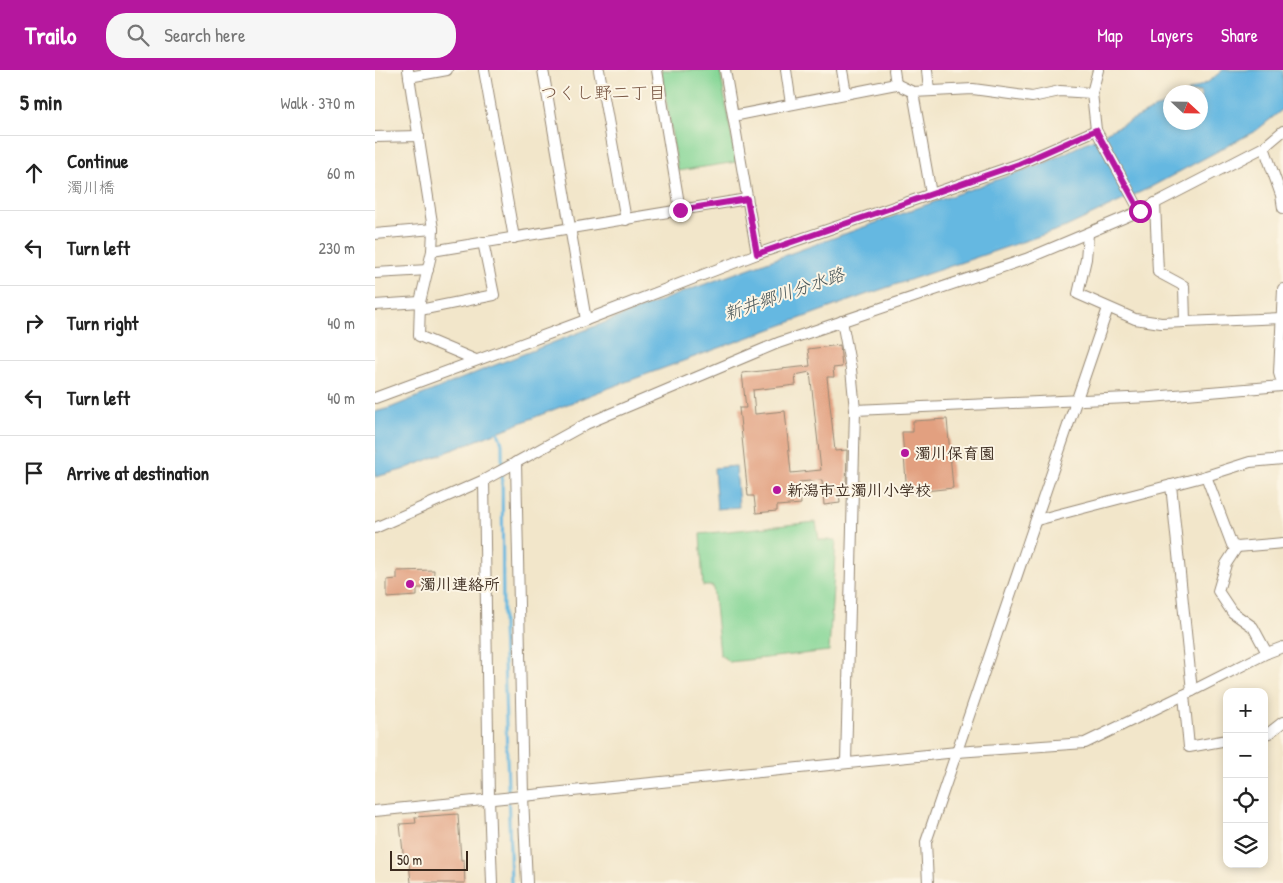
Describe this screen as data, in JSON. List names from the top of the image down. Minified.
{"districts":["つくし野二丁目"],"water":["新井郷川分水路"],"places":["濁川保育園","新潟市立濁川小学校","濁川連絡所"],"scale_bar":"50 m","north":"right","page":{"header":"Trailo","search":"Search here","nav":["Map","Layers","Share"],"heading":["5 min","Walk · 370 m"],"list":[["Continue","濁川橋","60 m"],["Turn left","230 m"],["Turn right","40 m"],["Turn left","40 m"],"Arrive at destination"],"map_buttons":["+","−"],"scale":"50 m"}}
